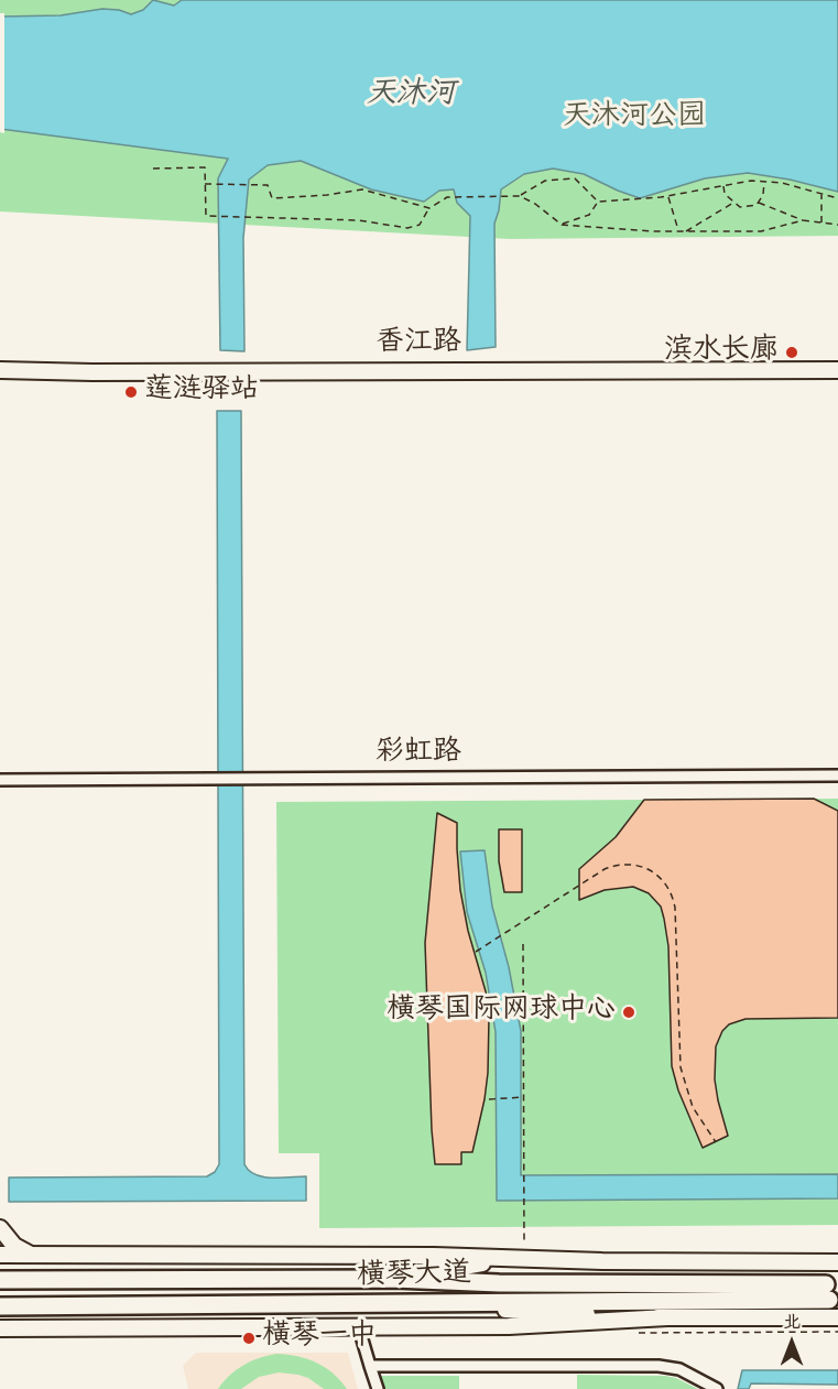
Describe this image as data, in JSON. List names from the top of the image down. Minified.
{"streets":{"main road":["香江路","横琴大道"],"street":["彩虹路"]},"water":["天沐河"],"parks":["天沐河公园"],"places":["滨水长廊","莲涟驿站","横琴国际网球中心","横琴一中"],"north":"top"}
